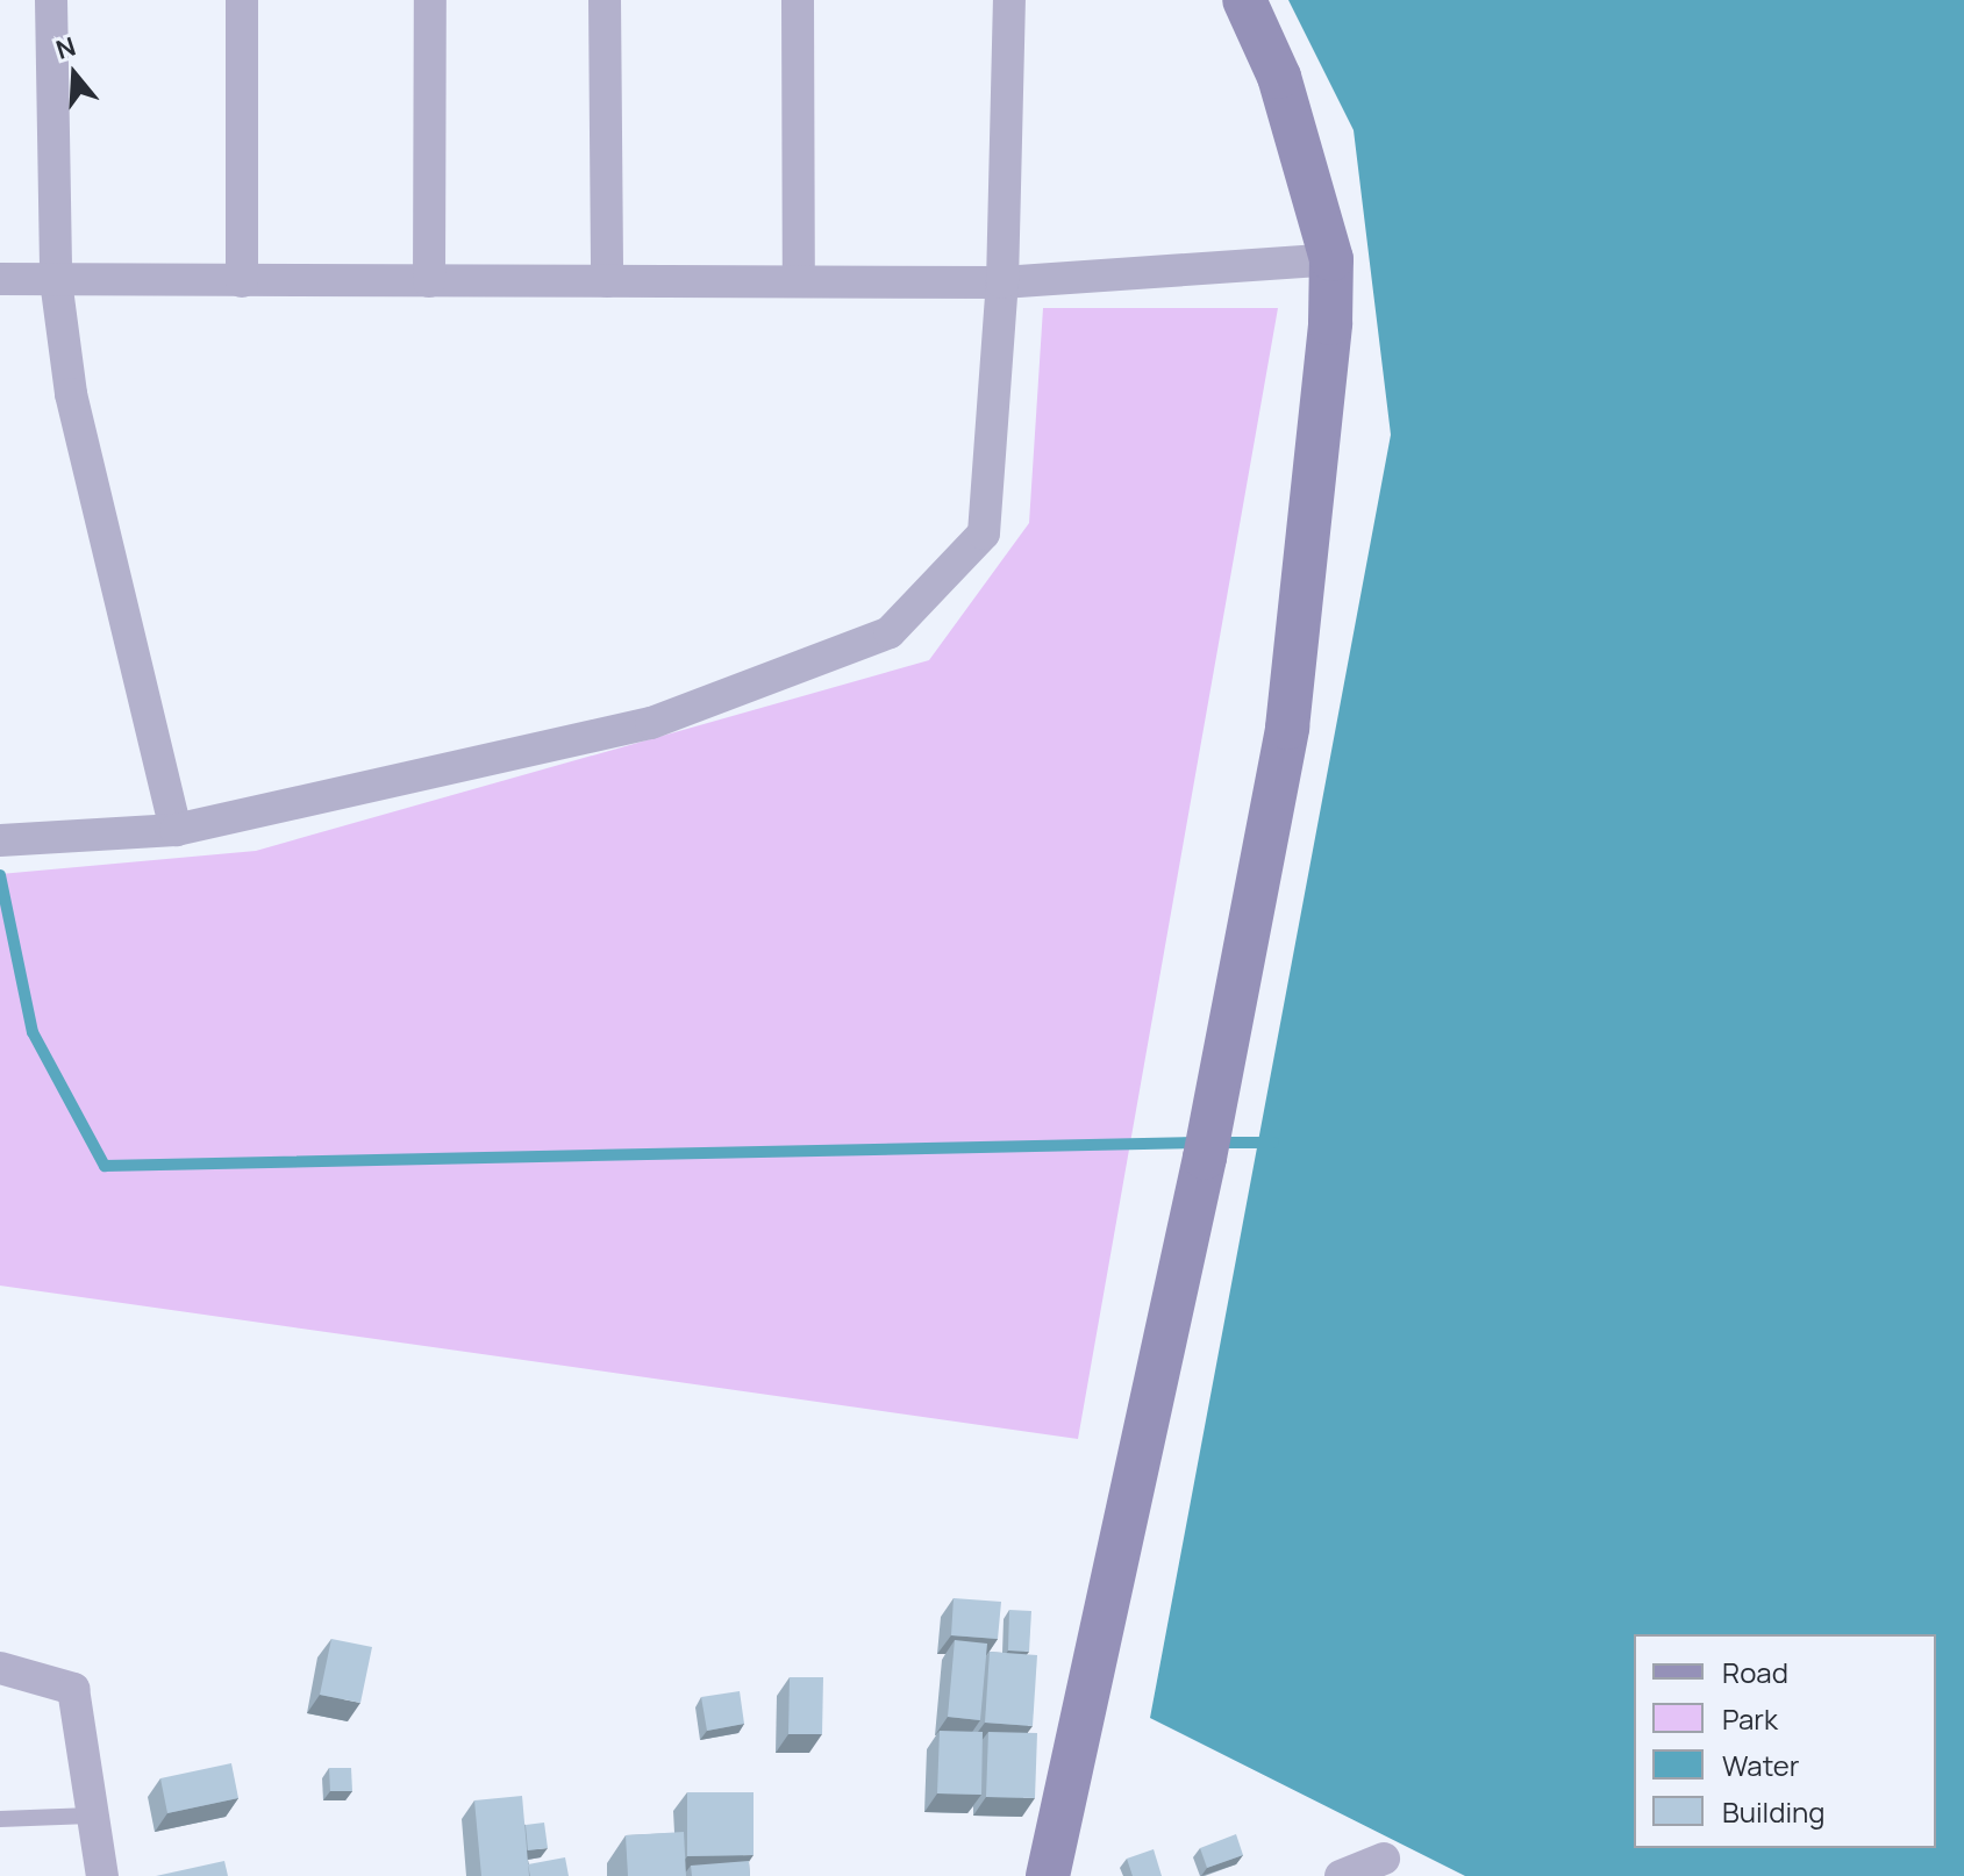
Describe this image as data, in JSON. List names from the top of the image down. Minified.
{"legend":["Road","Park","Water","Building"],"north":"top"}
